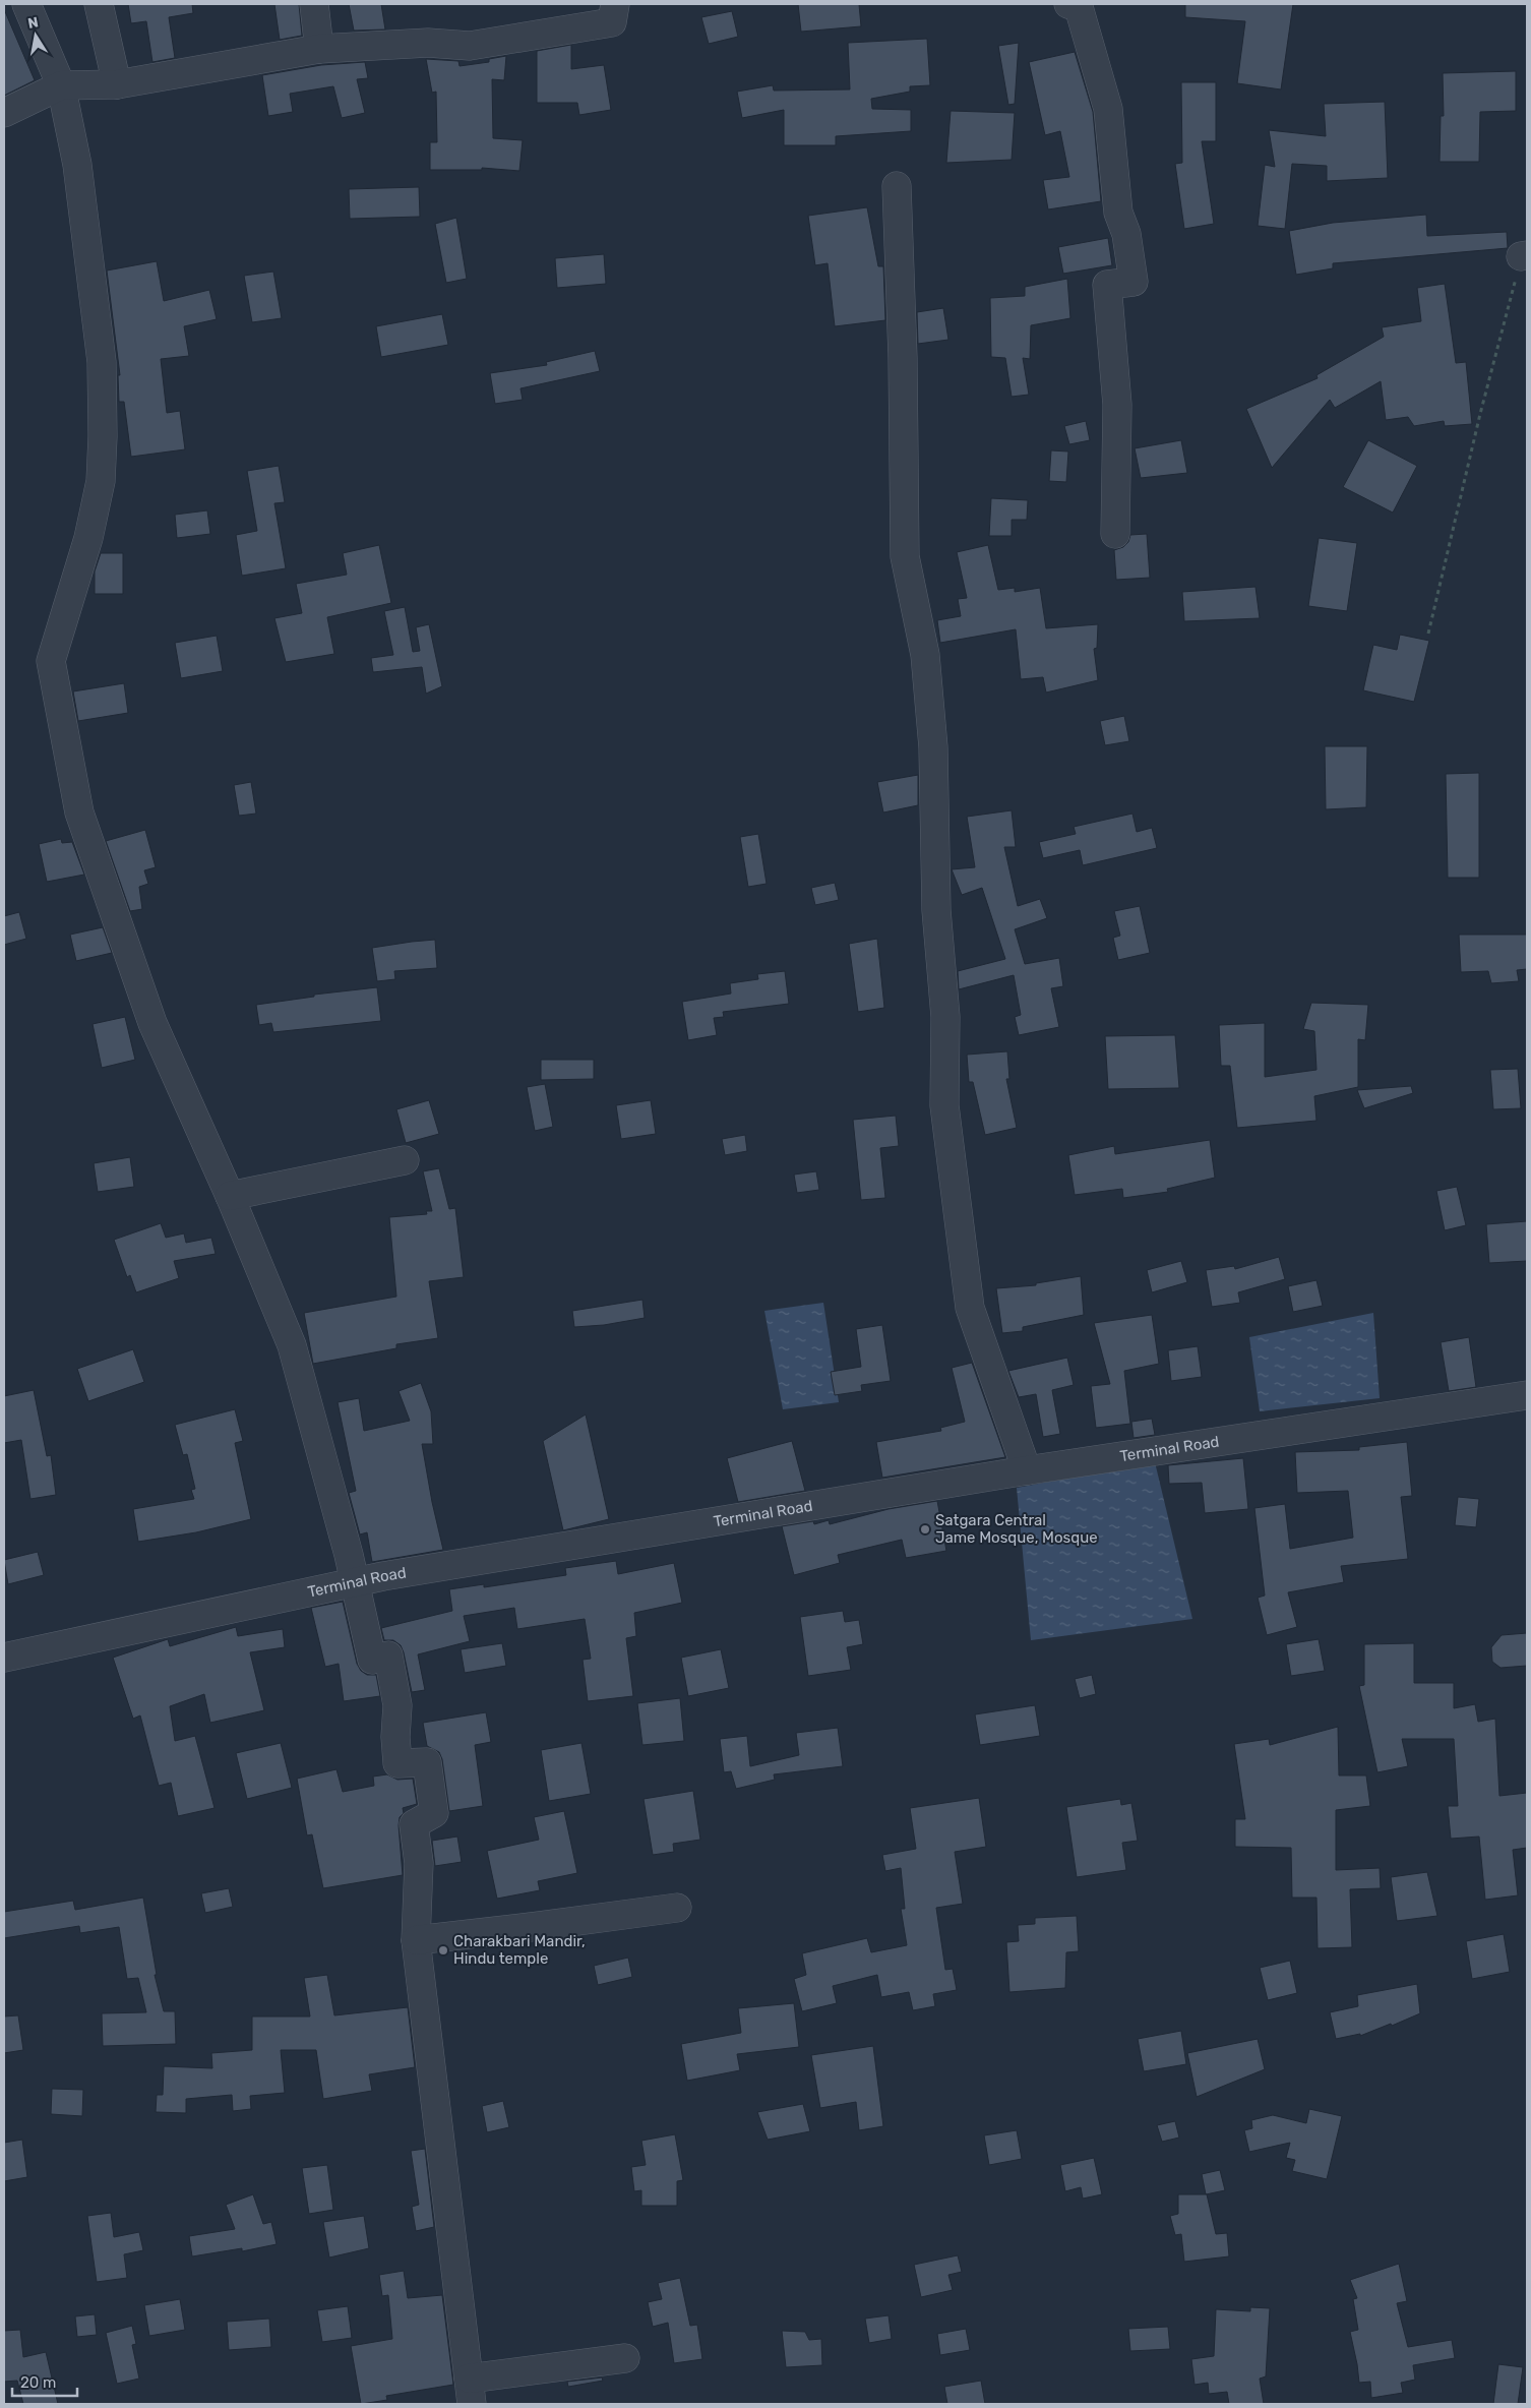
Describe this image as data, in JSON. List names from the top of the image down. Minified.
{"streets":{"street":["Terminal Road"]},"places":["Satgara Central Jame Mosque, Mosque","Charakbari Mandir, Hindu temple"],"scale_bar":"20 m","north":"top"}
